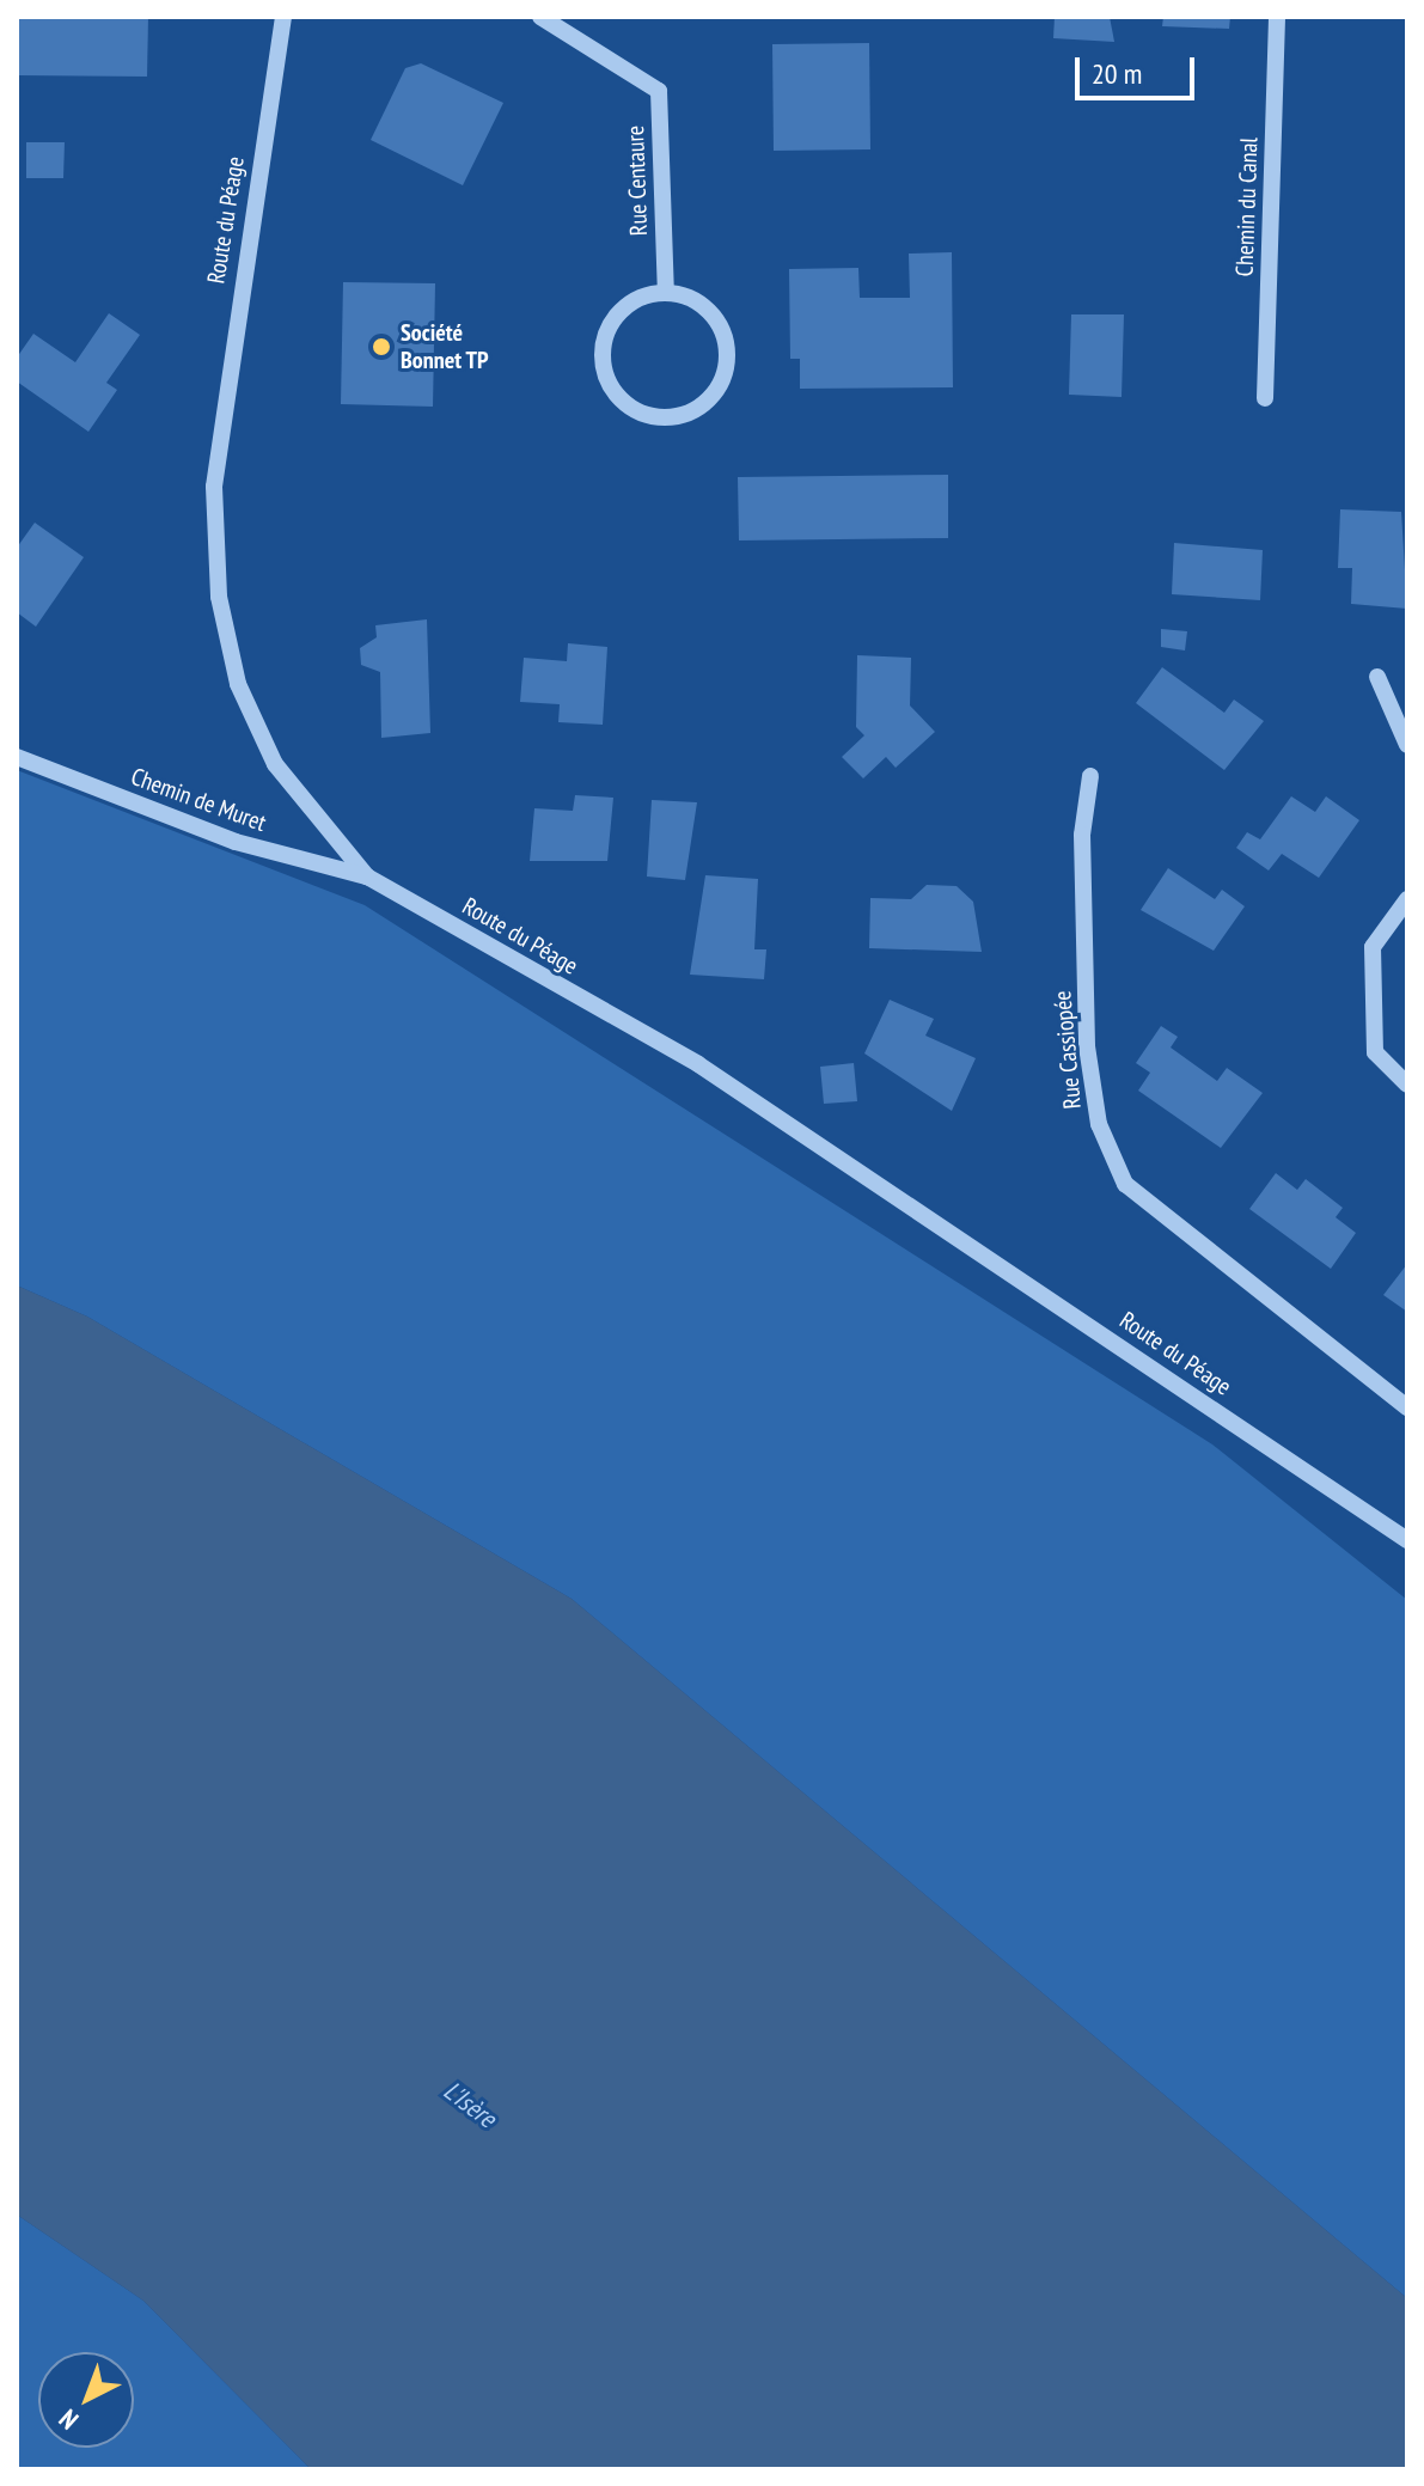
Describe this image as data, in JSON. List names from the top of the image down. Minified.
{"streets":{"street":["Rue Centaure","Chemin du Canal","Route du Péage","Chemin de Muret","Rue Cassiopée"]},"crossings":[["Route du Péage","Chemin de Muret"]],"water":["L'Isère"],"places":["Société Bonnet TP"],"scale_bar":"20 m","north":"bottom left"}
